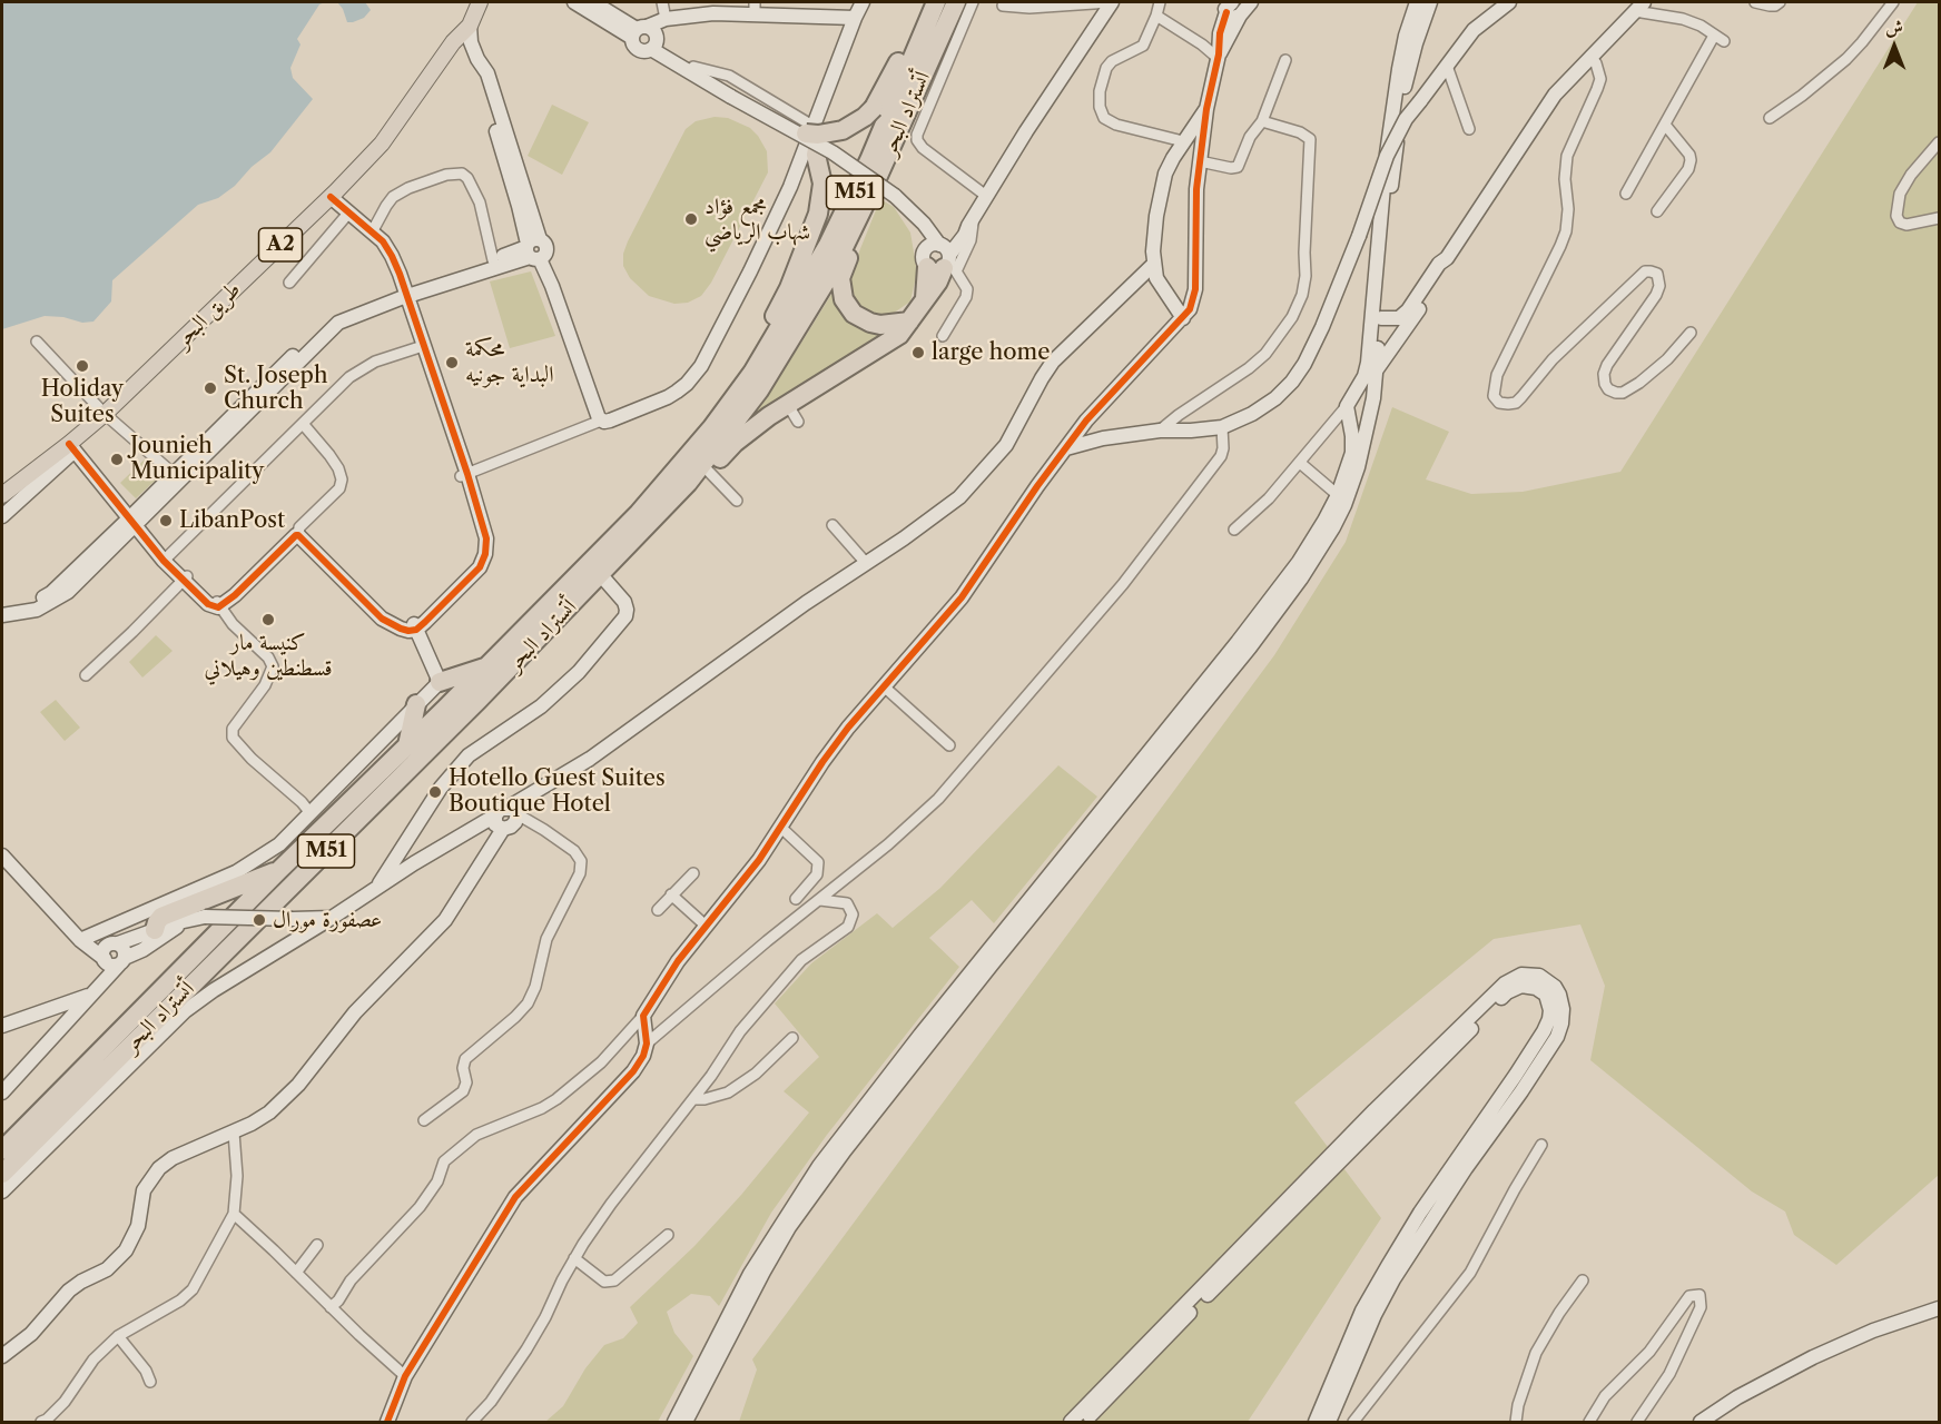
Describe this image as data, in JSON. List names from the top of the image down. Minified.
{"streets":{"highway":["أتستراد البحر","M51"],"main road":["A2","طريق البحر"]},"places":["مجمع فؤاد شهاب الرياضي","large home","محكمة البداية جونيه","Holiday Suites","St. Joseph Church","Jounieh Municipality","LibanPost","كنيسة مار قسطنطين وهيلاني","Hotello Guest Suites Boutique Hotel","عصفورة مورال"],"north":"top"}
